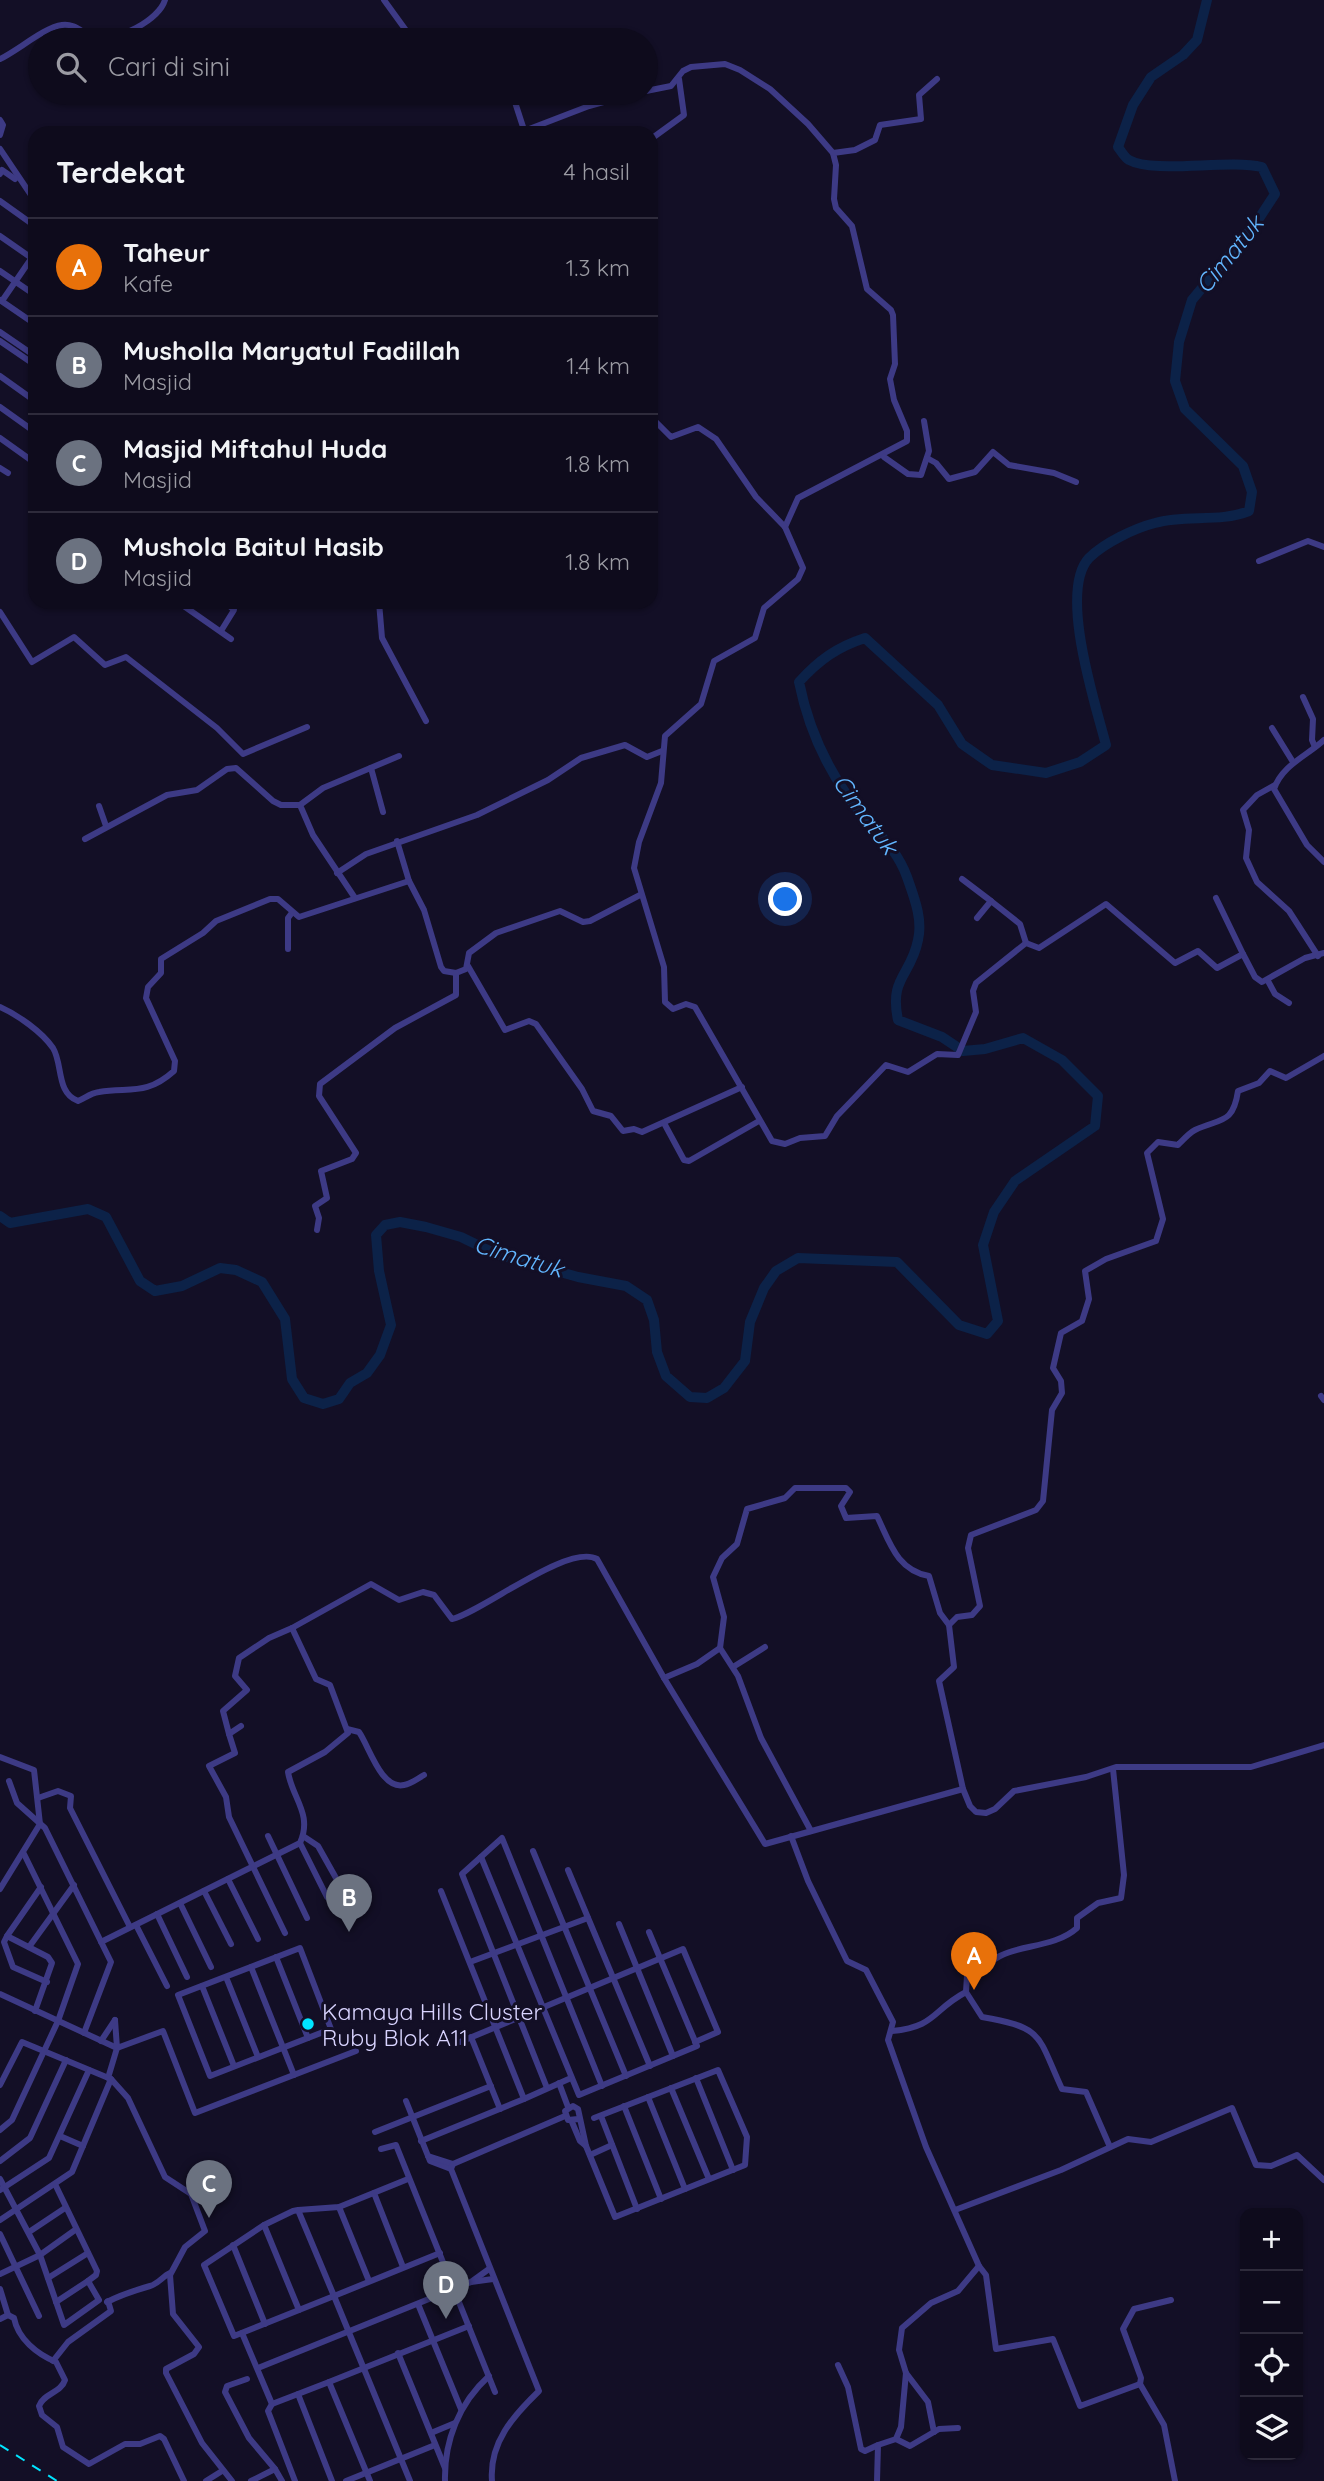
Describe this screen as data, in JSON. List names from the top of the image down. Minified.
{"water":["Cimatuk"],"places":["Kamaya Hills Cluster Ruby Blok A11"],"page":{"search":"Cari di sini","heading":["Terdekat","4 hasil"],"list":[{"mark":"A","name":"Taheur","note":"Kafe","value":"1.3 km"},{"mark":"B","name":"Musholla Maryatul Fadillah","note":"Masjid","value":"1.4 km"},{"mark":"C","name":"Masjid Miftahul Huda","note":"Masjid","value":"1.8 km"},{"mark":"D","name":"Mushola Baitul Hasib","note":"Masjid","value":"1.8 km"}],"pins":["B","A","C","D"],"map_buttons":["+","−"]}}
